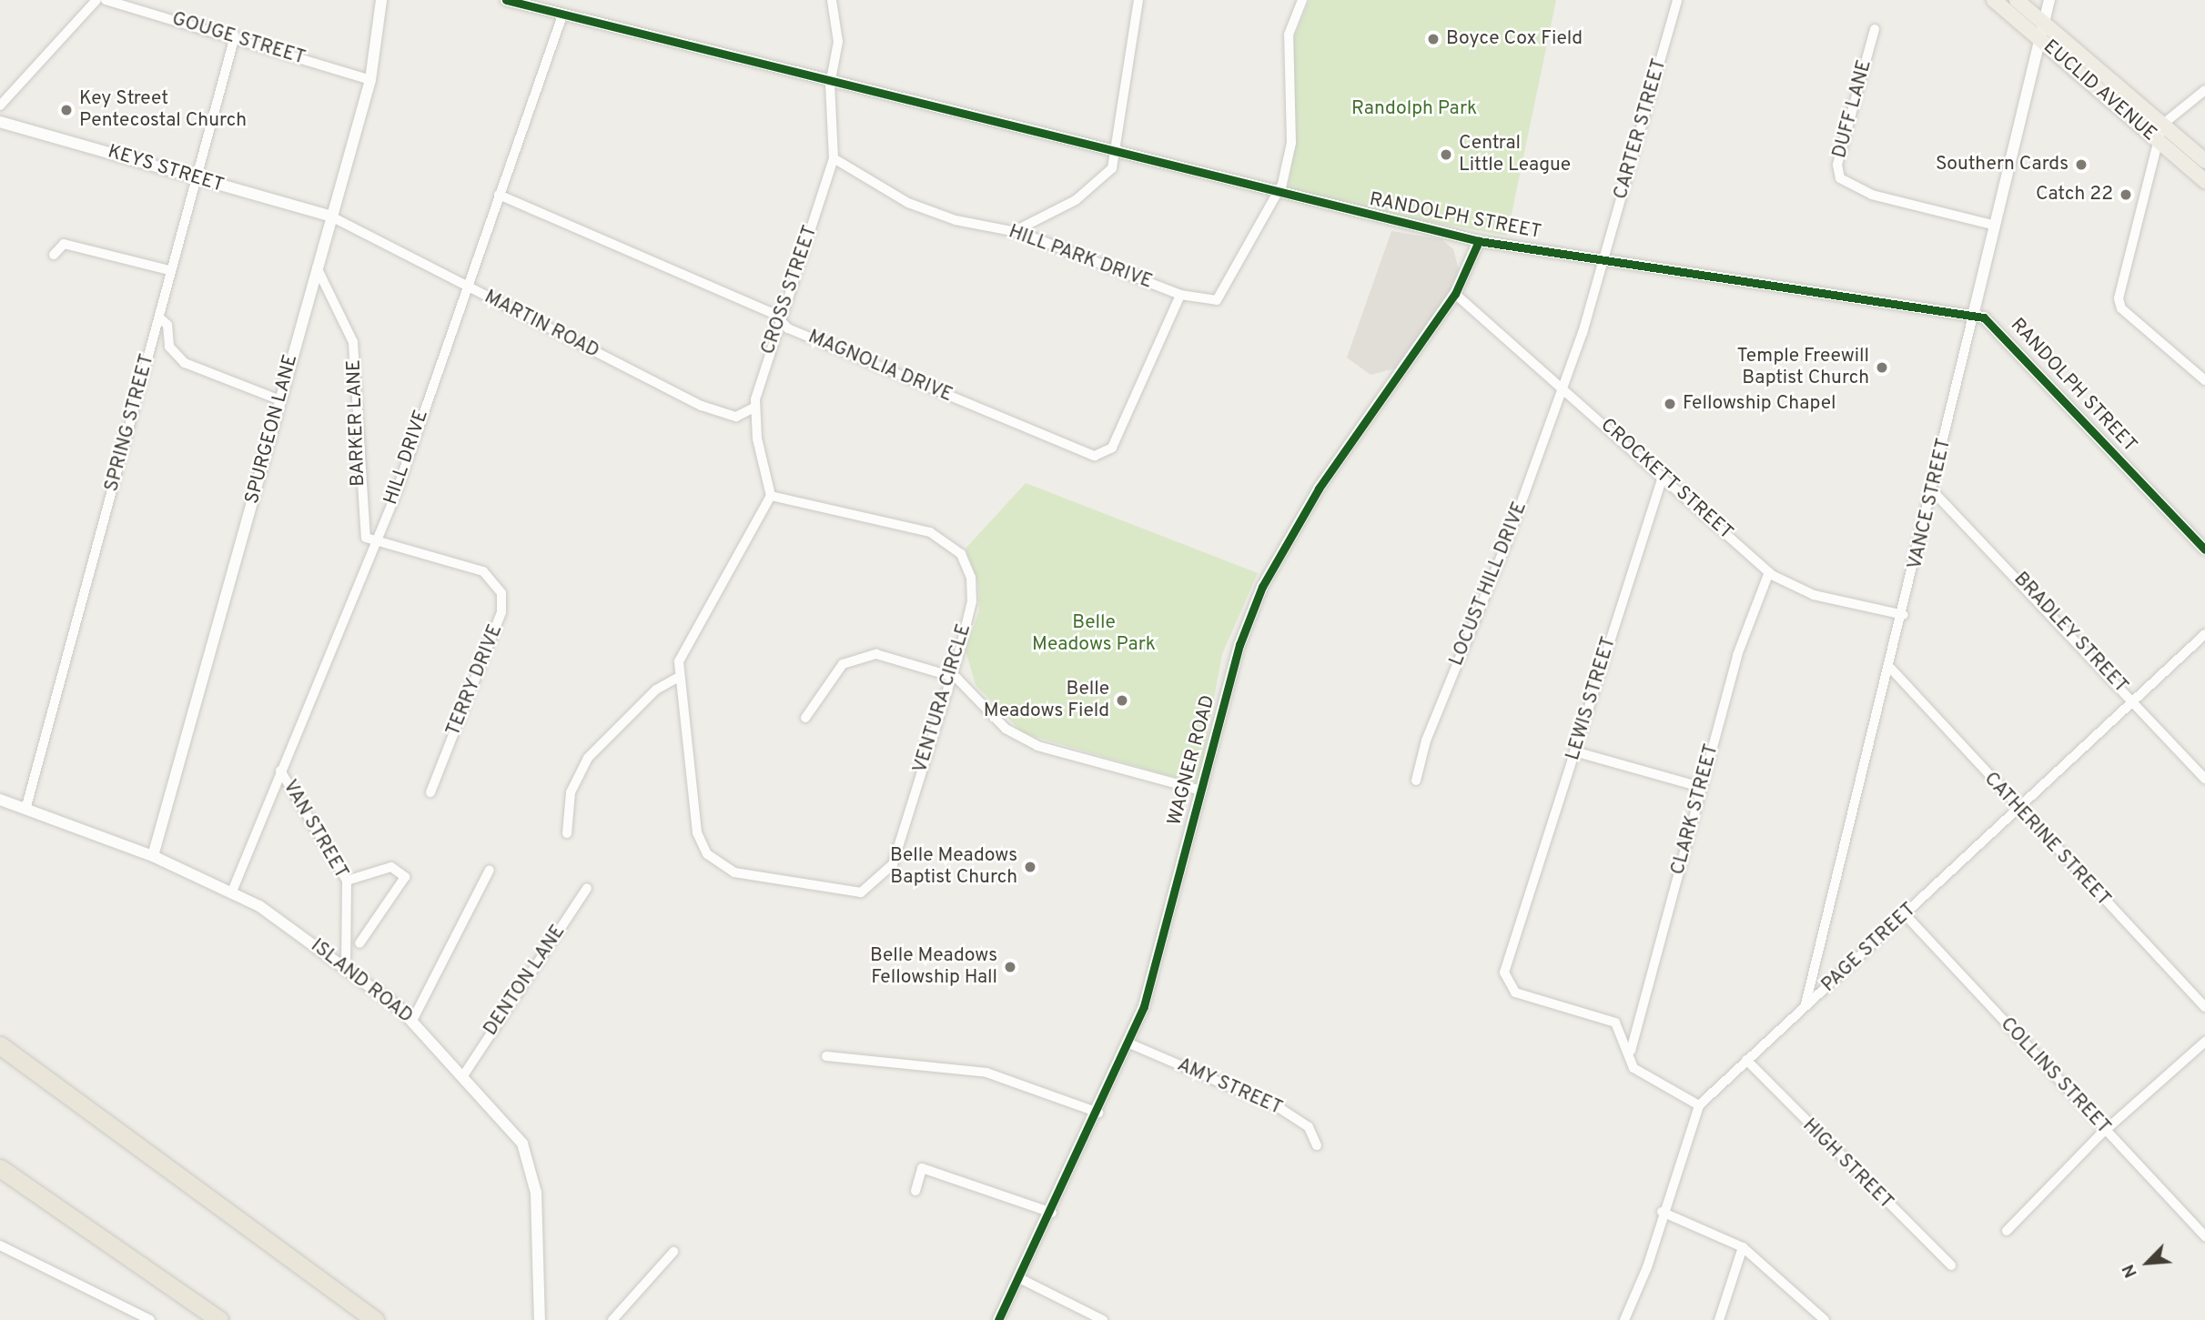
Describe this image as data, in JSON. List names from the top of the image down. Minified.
{"streets":{"main road":["EUCLID AVENUE"],"street":["GOUGE STREET","DUFF LANE","CARTER STREET","KEYS STREET","RANDOLPH STREET","HILL PARK DRIVE","CROSS STREET","MARTIN ROAD","MAGNOLIA DRIVE","SPRING STREET","BARKER LANE","SPURGEON LANE","HILL DRIVE","CROCKETT STREET","VANCE STREET","LOCUST HILL DRIVE","BRADLEY STREET","TERRY DRIVE","VENTURA CIRCLE","LEWIS STREET","WAGNER ROAD","CLARK STREET","VAN STREET","CATHERINE STREET","PAGE STREET","DENTON LANE","ISLAND ROAD","COLLINS STREET","AMY STREET","HIGH STREET"]},"crossings":[["GOUGE STREET","SPRING STREET"],["GOUGE STREET","SPURGEON LANE"],["EUCLID AVENUE","VANCE STREET"],["DUFF LANE","VANCE STREET"],["CARTER STREET","RANDOLPH STREET"],["CARTER STREET","CROCKETT STREET"],["CARTER STREET","LOCUST HILL DRIVE"],["KEYS STREET","MARTIN ROAD"],["KEYS STREET","SPRING STREET"],["KEYS STREET","SPURGEON LANE"],["RANDOLPH STREET","HILL PARK DRIVE"],["RANDOLPH STREET","CROSS STREET"],["RANDOLPH STREET","HILL DRIVE"],["RANDOLPH STREET","VANCE STREET"],["RANDOLPH STREET","WAGNER ROAD"],["HILL PARK DRIVE","CROSS STREET"],["HILL PARK DRIVE","MAGNOLIA DRIVE"],["CROSS STREET","MARTIN ROAD"],["CROSS STREET","MAGNOLIA DRIVE"],["CROSS STREET","VENTURA CIRCLE"],["MARTIN ROAD","SPURGEON LANE"],["MARTIN ROAD","HILL DRIVE"],["MAGNOLIA DRIVE","HILL DRIVE"],["SPRING STREET","ISLAND ROAD"],["BARKER LANE","SPURGEON LANE"],["BARKER LANE","HILL DRIVE"],["BARKER LANE","TERRY DRIVE"],["SPURGEON LANE","ISLAND ROAD"],["HILL DRIVE","TERRY DRIVE"],["HILL DRIVE","VAN STREET"],["HILL DRIVE","ISLAND ROAD"],["CROCKETT STREET","VANCE STREET"],["CROCKETT STREET","LOCUST HILL DRIVE"],["CROCKETT STREET","LEWIS STREET"],["CROCKETT STREET","WAGNER ROAD"],["CROCKETT STREET","CLARK STREET"],["VANCE STREET","BRADLEY STREET"],["VANCE STREET","CATHERINE STREET"],["VANCE STREET","PAGE STREET"],["BRADLEY STREET","PAGE STREET"],["LEWIS STREET","CLARK STREET"],["LEWIS STREET","PAGE STREET"],["WAGNER ROAD","AMY STREET"],["VAN STREET","ISLAND ROAD"],["CATHERINE STREET","PAGE STREET"],["PAGE STREET","COLLINS STREET"],["PAGE STREET","HIGH STREET"],["DENTON LANE","ISLAND ROAD"]],"parks":["Randolph Park","Belle Meadows Park"],"places":["Boyce Cox Field","Key Street Pentecostal Church","Central Little League","Southern Cards","Catch 22","Temple Freewill Baptist Church","Fellowship Chapel","Belle Meadows Field","Belle Meadows Baptist Church","Belle Meadows Fellowship Hall"],"north":"bottom left"}
